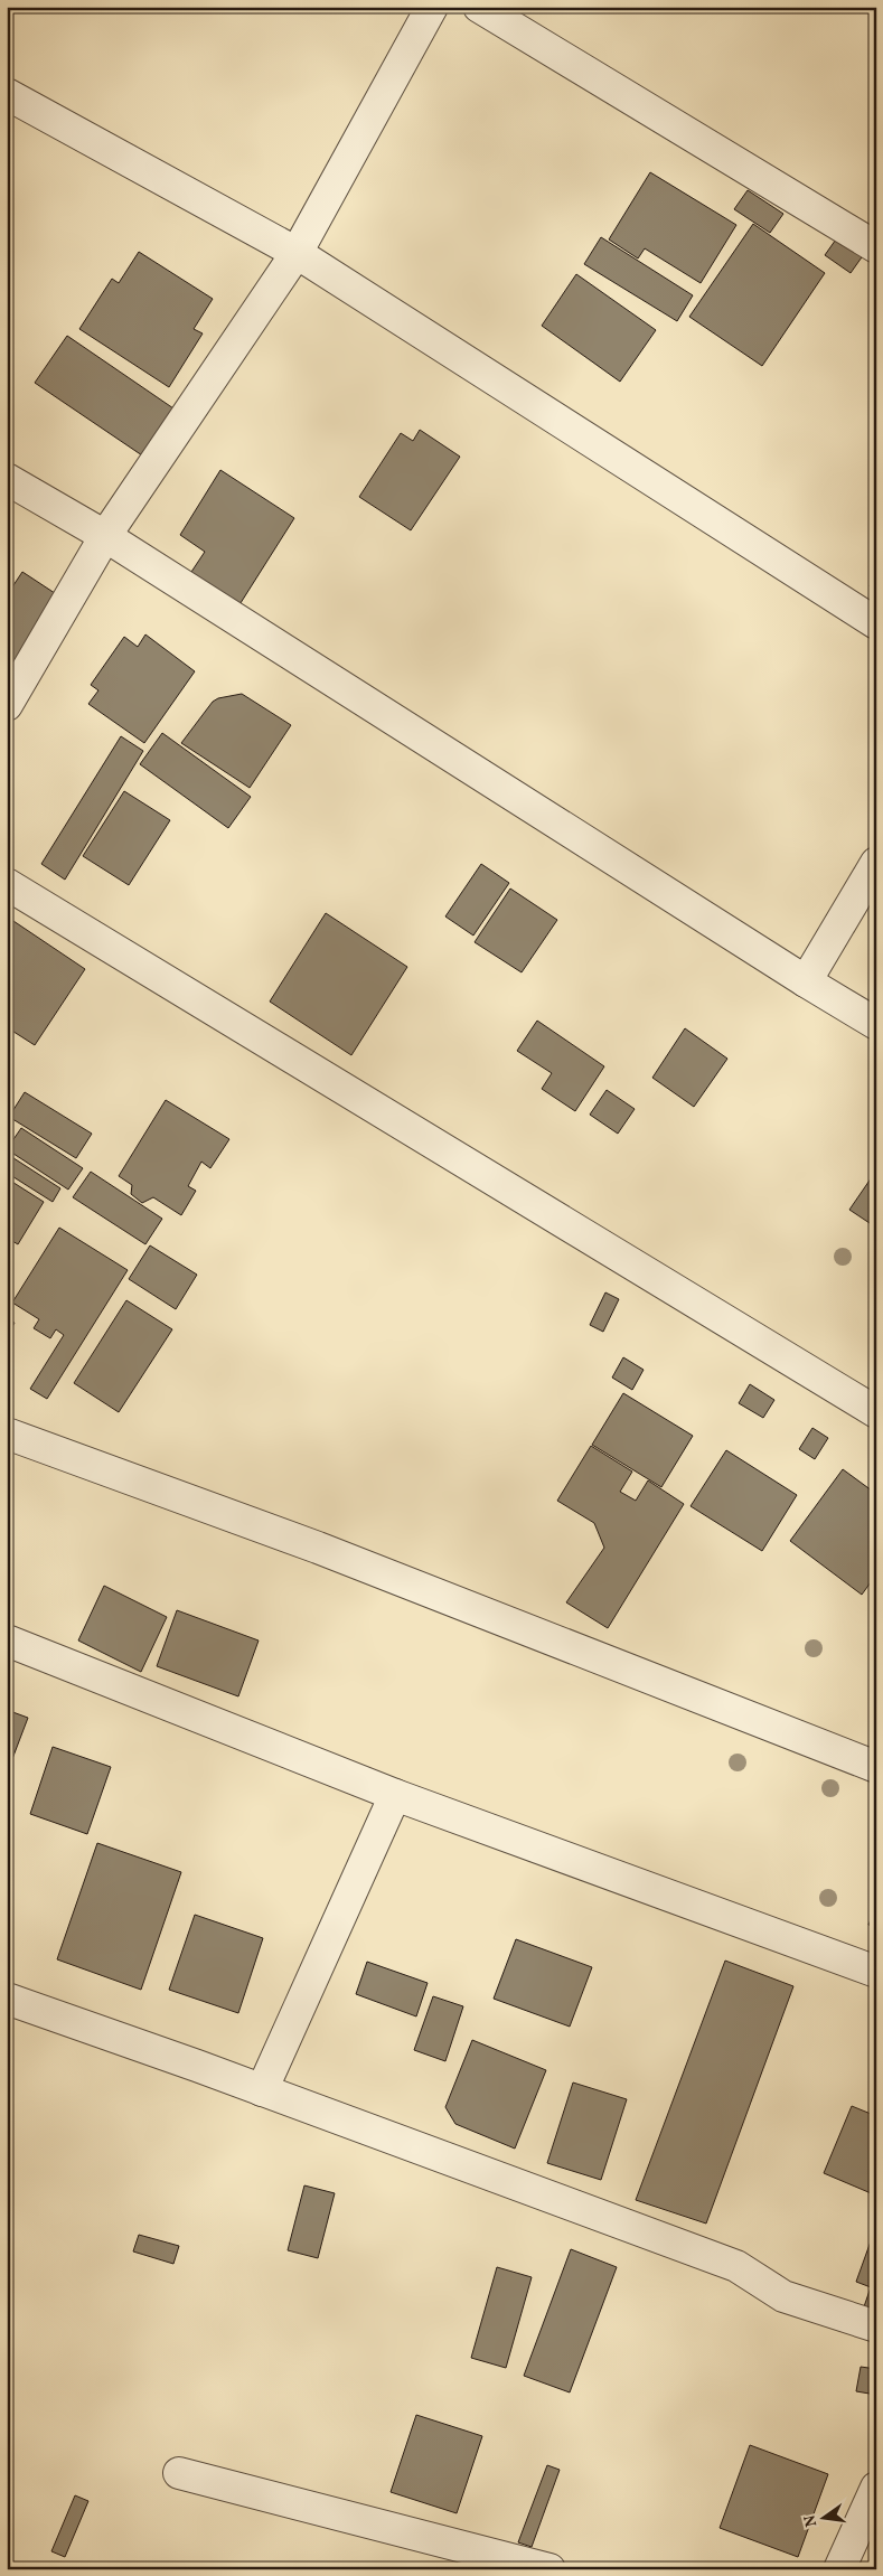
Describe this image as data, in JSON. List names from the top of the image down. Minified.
{"north":"left"}
